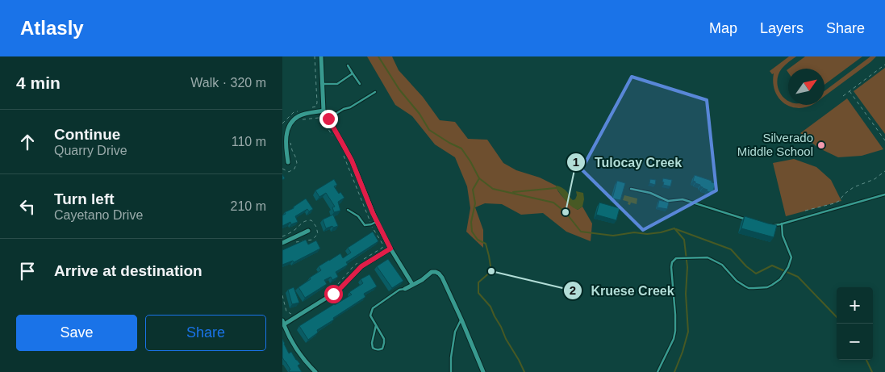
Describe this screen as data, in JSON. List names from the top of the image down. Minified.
{"places":["Silverado Middle School","Tulocay Creek","Kruese Creek"],"north":"top right","page":{"header":"Atlasly","nav":["Map","Layers","Share"],"heading":["4 min","Walk · 320 m"],"list":[["Continue","Quarry Drive","110 m"],["Turn left","Cayetano Drive","210 m"],"Arrive at destination"],"map_buttons":["+","−"],"buttons":["Save","Share"]}}
